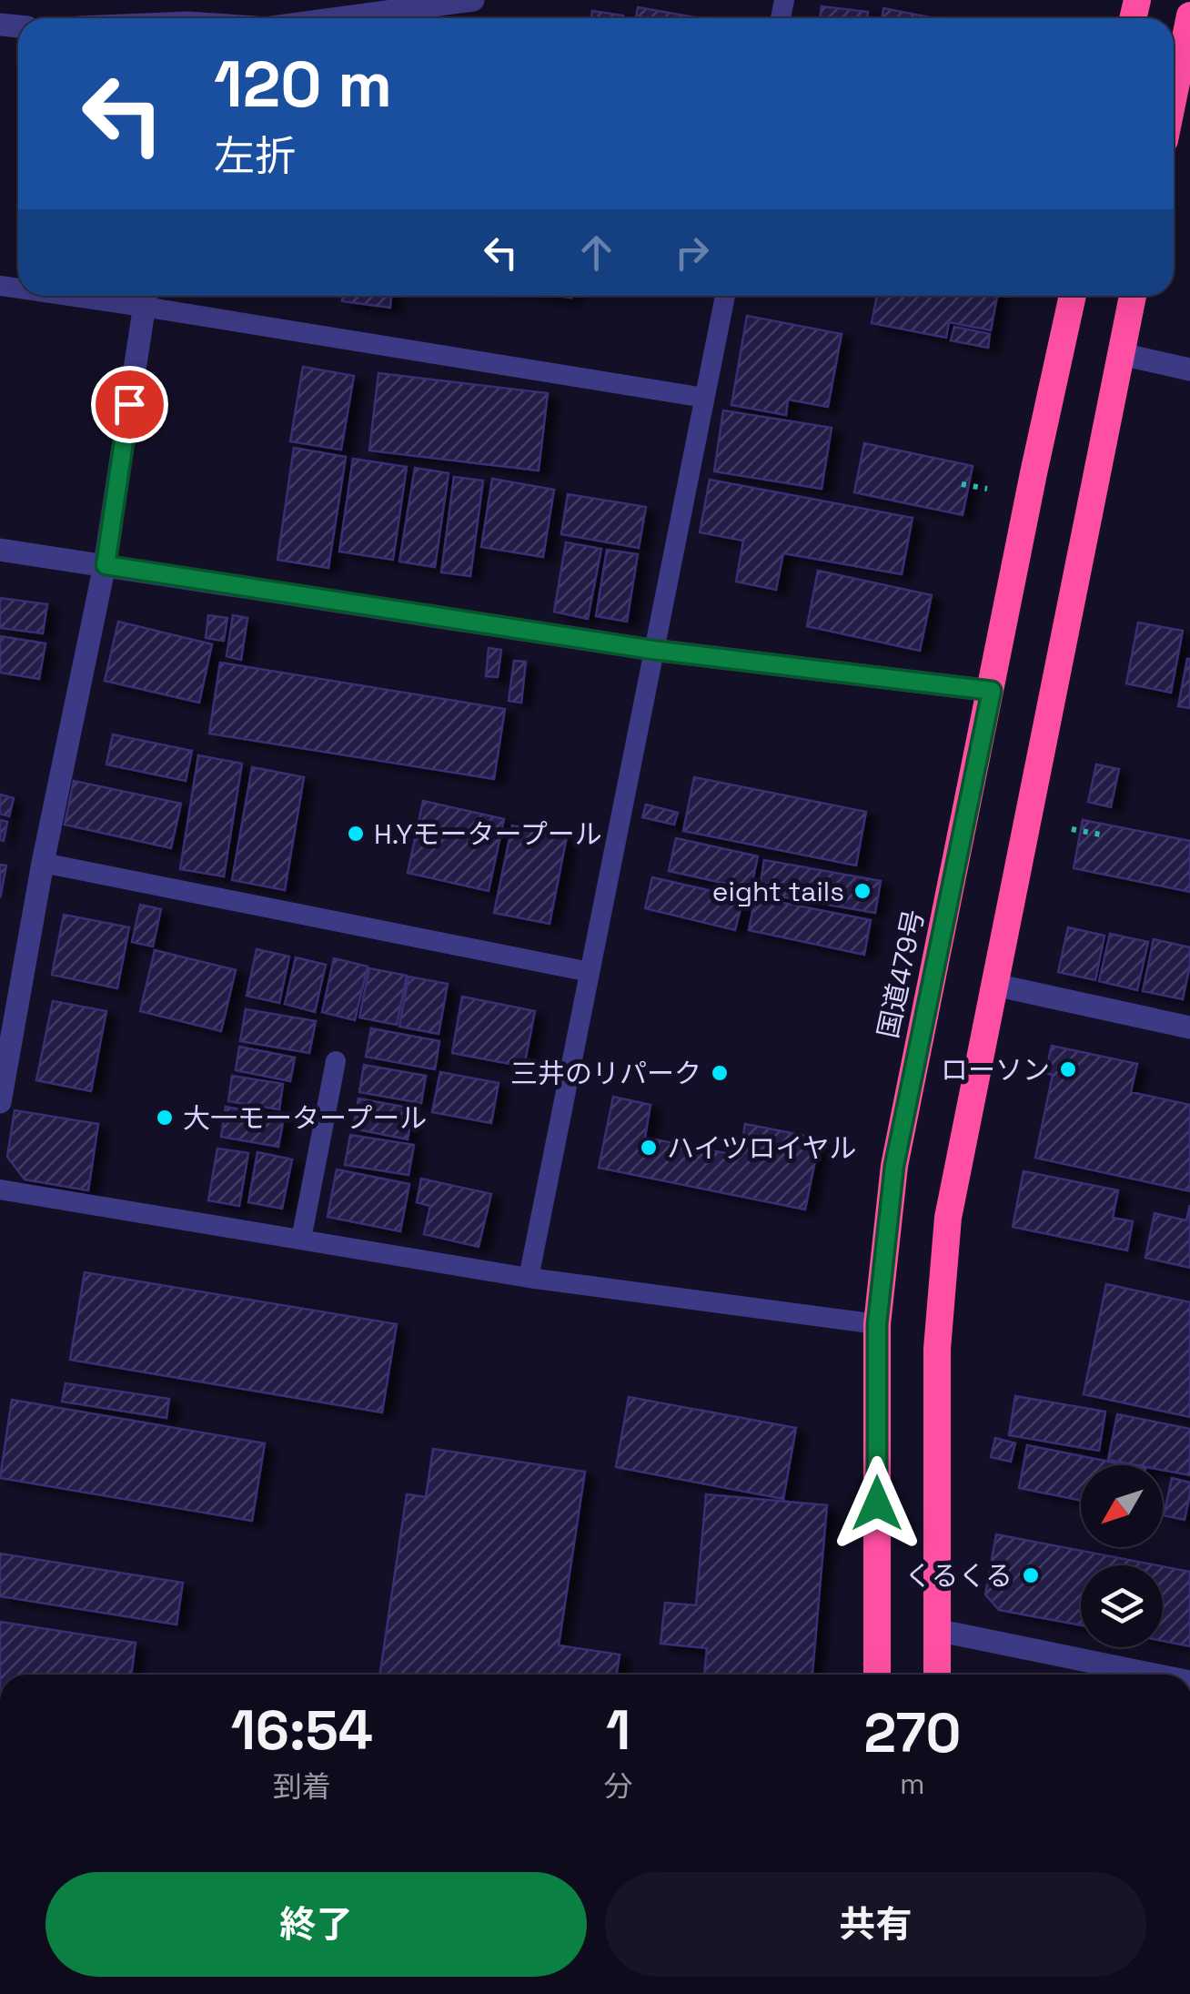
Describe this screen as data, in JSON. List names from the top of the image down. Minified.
{"streets":{"highway":["国道479号"]},"places":["H.Yモータープール","eight tails","ローソン","三井のリパーク","大一モータープール","ハイツロイヤル","くるくる"],"north":"bottom left","page":{"turn":["120 m","左折"],"eta":["16:54","到着","1","分","270","m"],"buttons":["終了","共有"]}}
